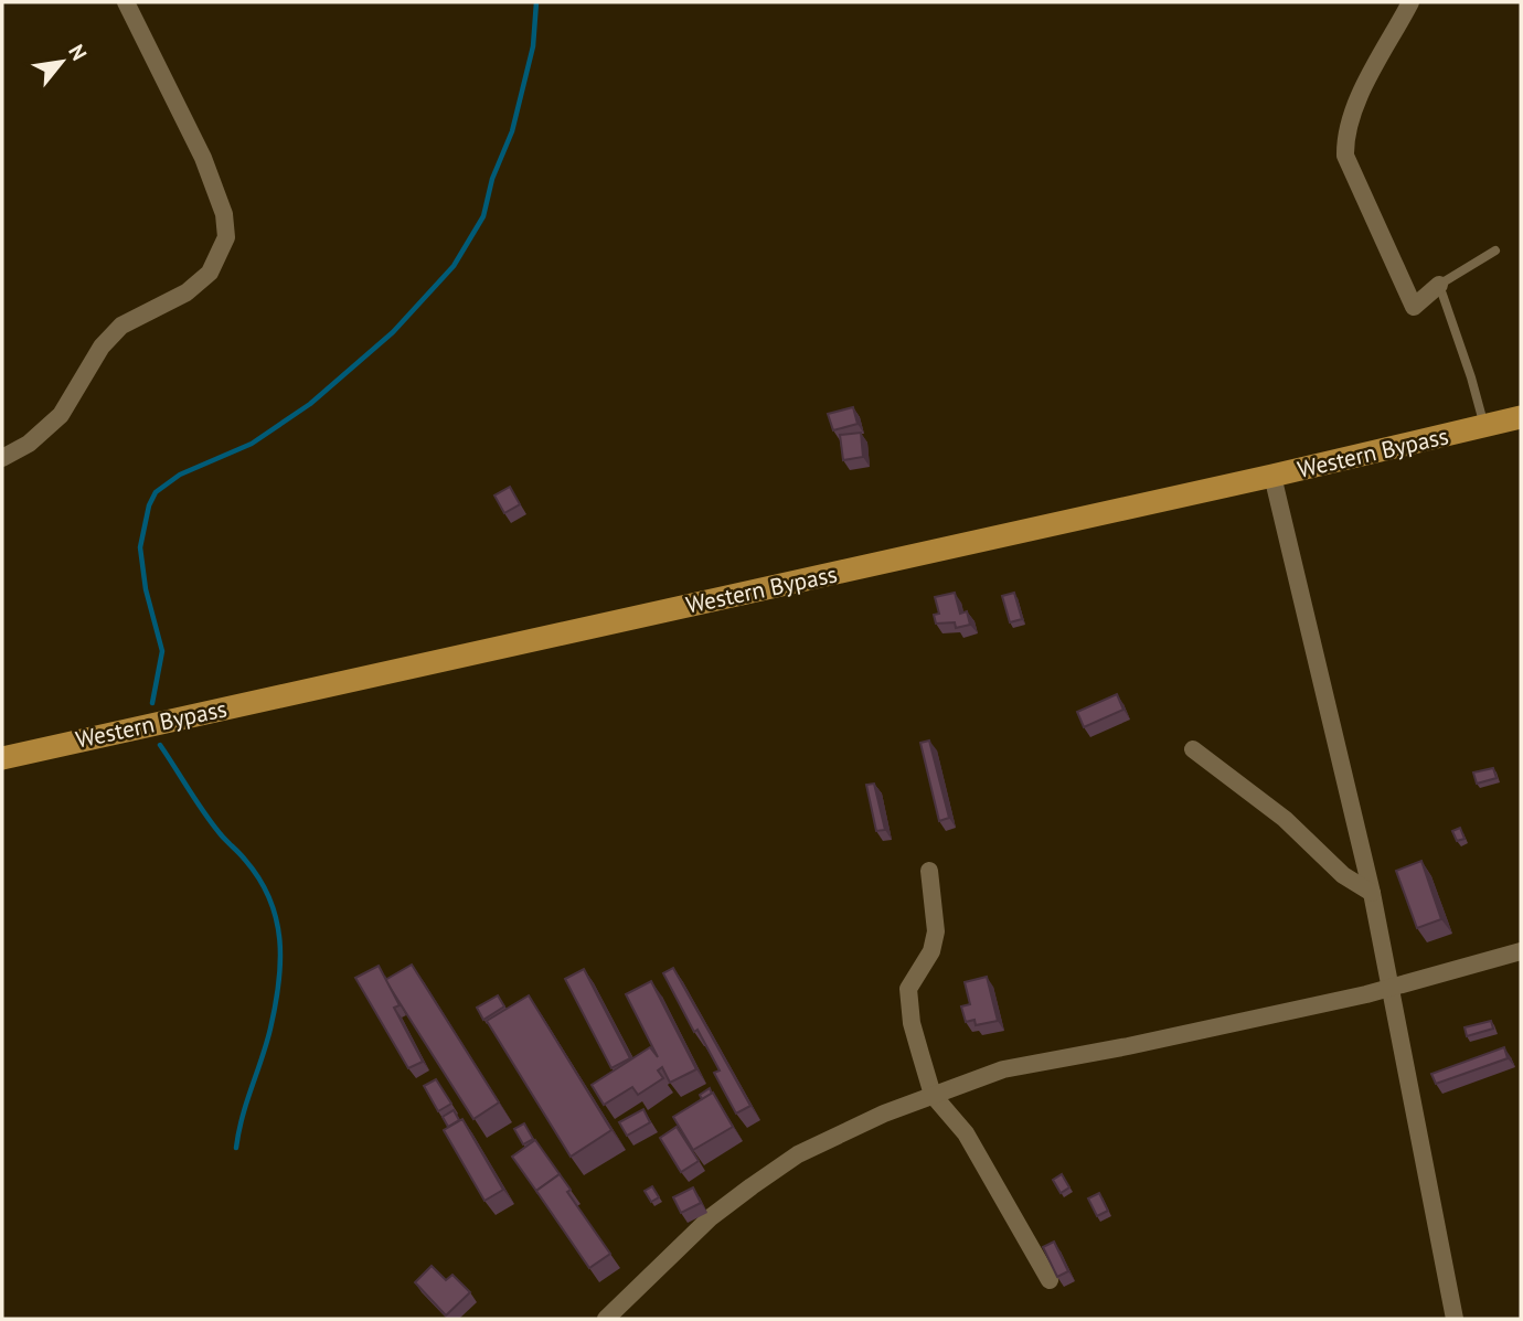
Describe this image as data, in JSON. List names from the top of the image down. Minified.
{"streets":{"main road":["Western Bypass"]},"north":"top right"}
